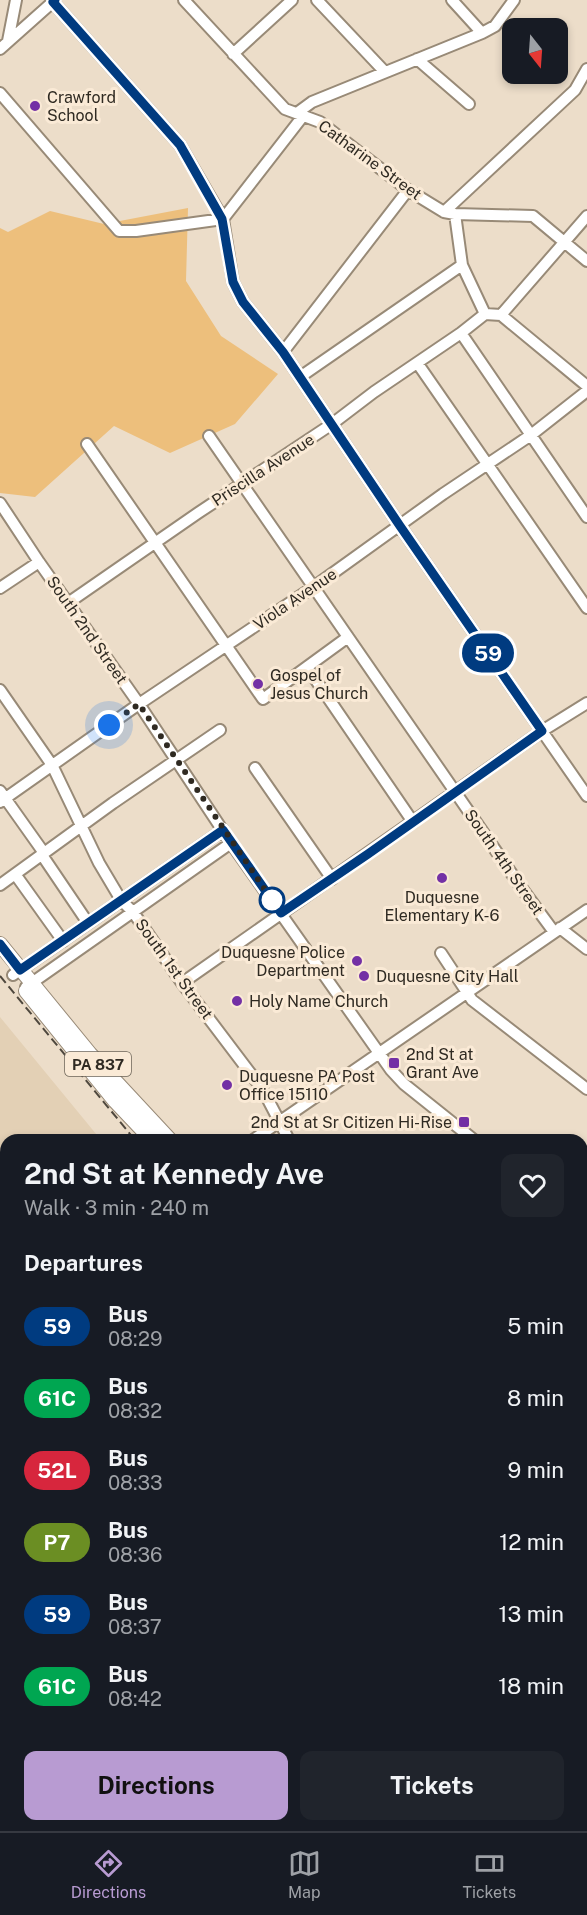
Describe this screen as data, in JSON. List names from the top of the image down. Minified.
{"streets":{"main road":["PA 837"],"street":["Catharine Street","Priscilla Avenue","Viola Avenue","South 2nd Street","South 4th Street","South 1st Street"]},"crossings":[["Priscilla Avenue","South 2nd Street"],["Priscilla Avenue","South 4th Street"],["Viola Avenue","South 2nd Street"],["Viola Avenue","South 4th Street"],["Viola Avenue","South 1st Street"]],"places":{"other":["Crawford School","Gospel of Jesus Church","Duquesne Elementary K-6","Duquesne Police Department","Duquesne City Hall","Holy Name Church","Duquesne PA Post Office 15110"],"transit":["2nd St at Grant Ave","2nd St at Sr Citizen Hi-Rise"]},"lines":["bus line 59"],"north":"bottom","page":{"on_map":"59","heading":[["2nd St at Kennedy Ave","Walk · 3 min · 240 m"],"Departures"],"list":[{"mark":"59","name":"Bus","note":"08:29","value":"5 min"},{"mark":"61C","name":"Bus","note":"08:32","value":"8 min"},{"mark":"52L","name":"Bus","note":"08:33","value":"9 min"},{"mark":"P7","name":"Bus","note":"08:36","value":"12 min"},{"mark":"59","name":"Bus","note":"08:37","value":"13 min"},{"mark":"61C","name":"Bus","note":"08:42","value":"18 min"}],"buttons":["Directions","Tickets"],"tabs":["Directions","Map","Tickets"]}}
